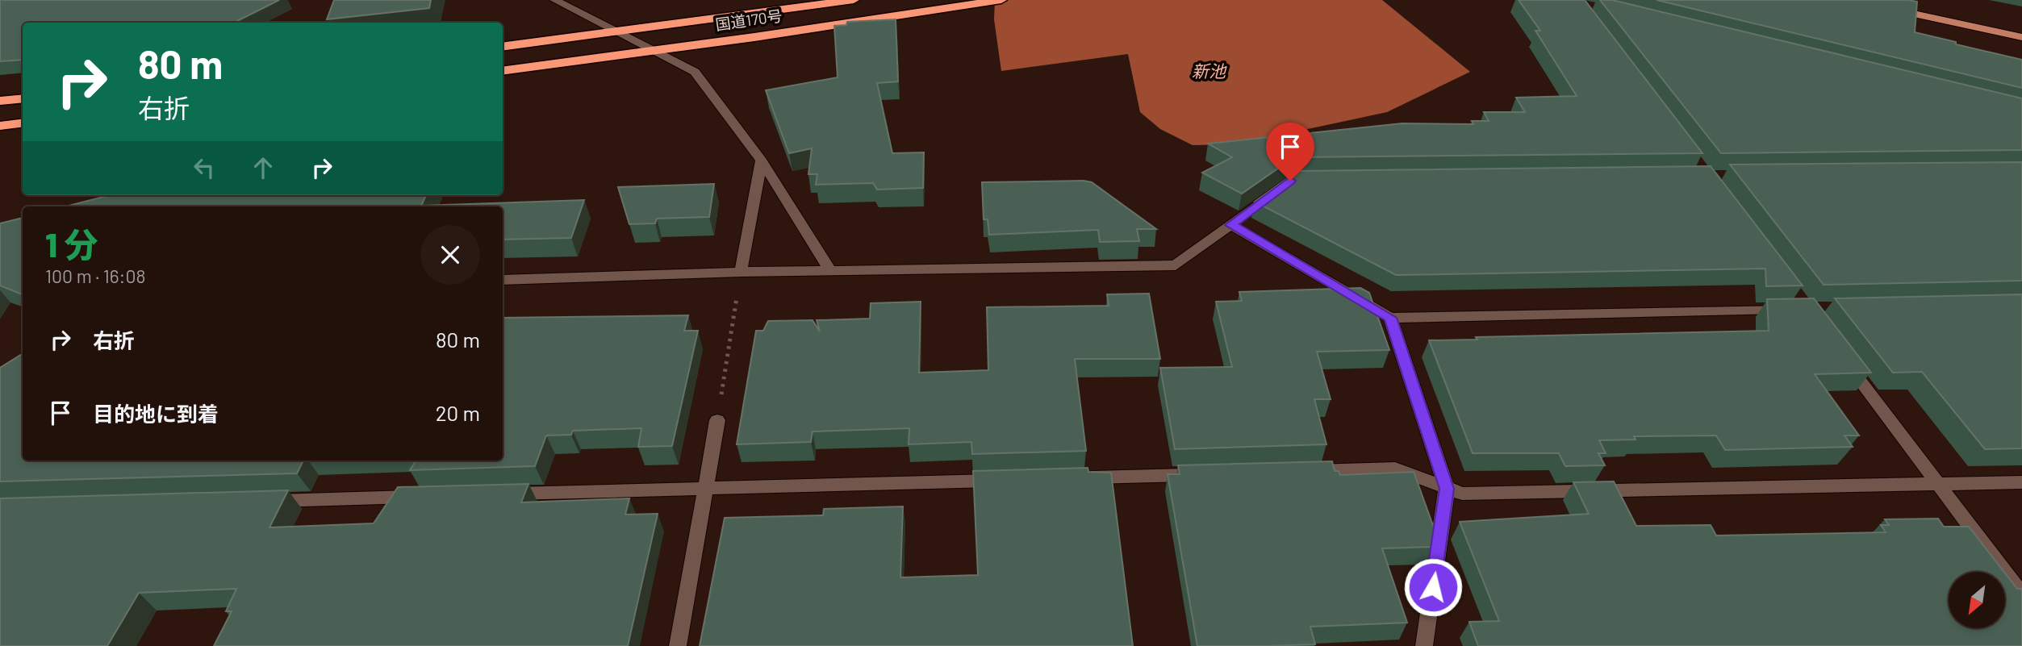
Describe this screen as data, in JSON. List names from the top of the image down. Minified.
{"streets":{"highway":["国道170号"]},"water":["新池"],"north":"bottom left","page":{"turn":["80 m","右折"],"heading":["1 分","100 m · 16:08"],"list":[{"name":"右折","value":"80 m"},{"name":"目的地に到着","value":"20 m"}]}}
